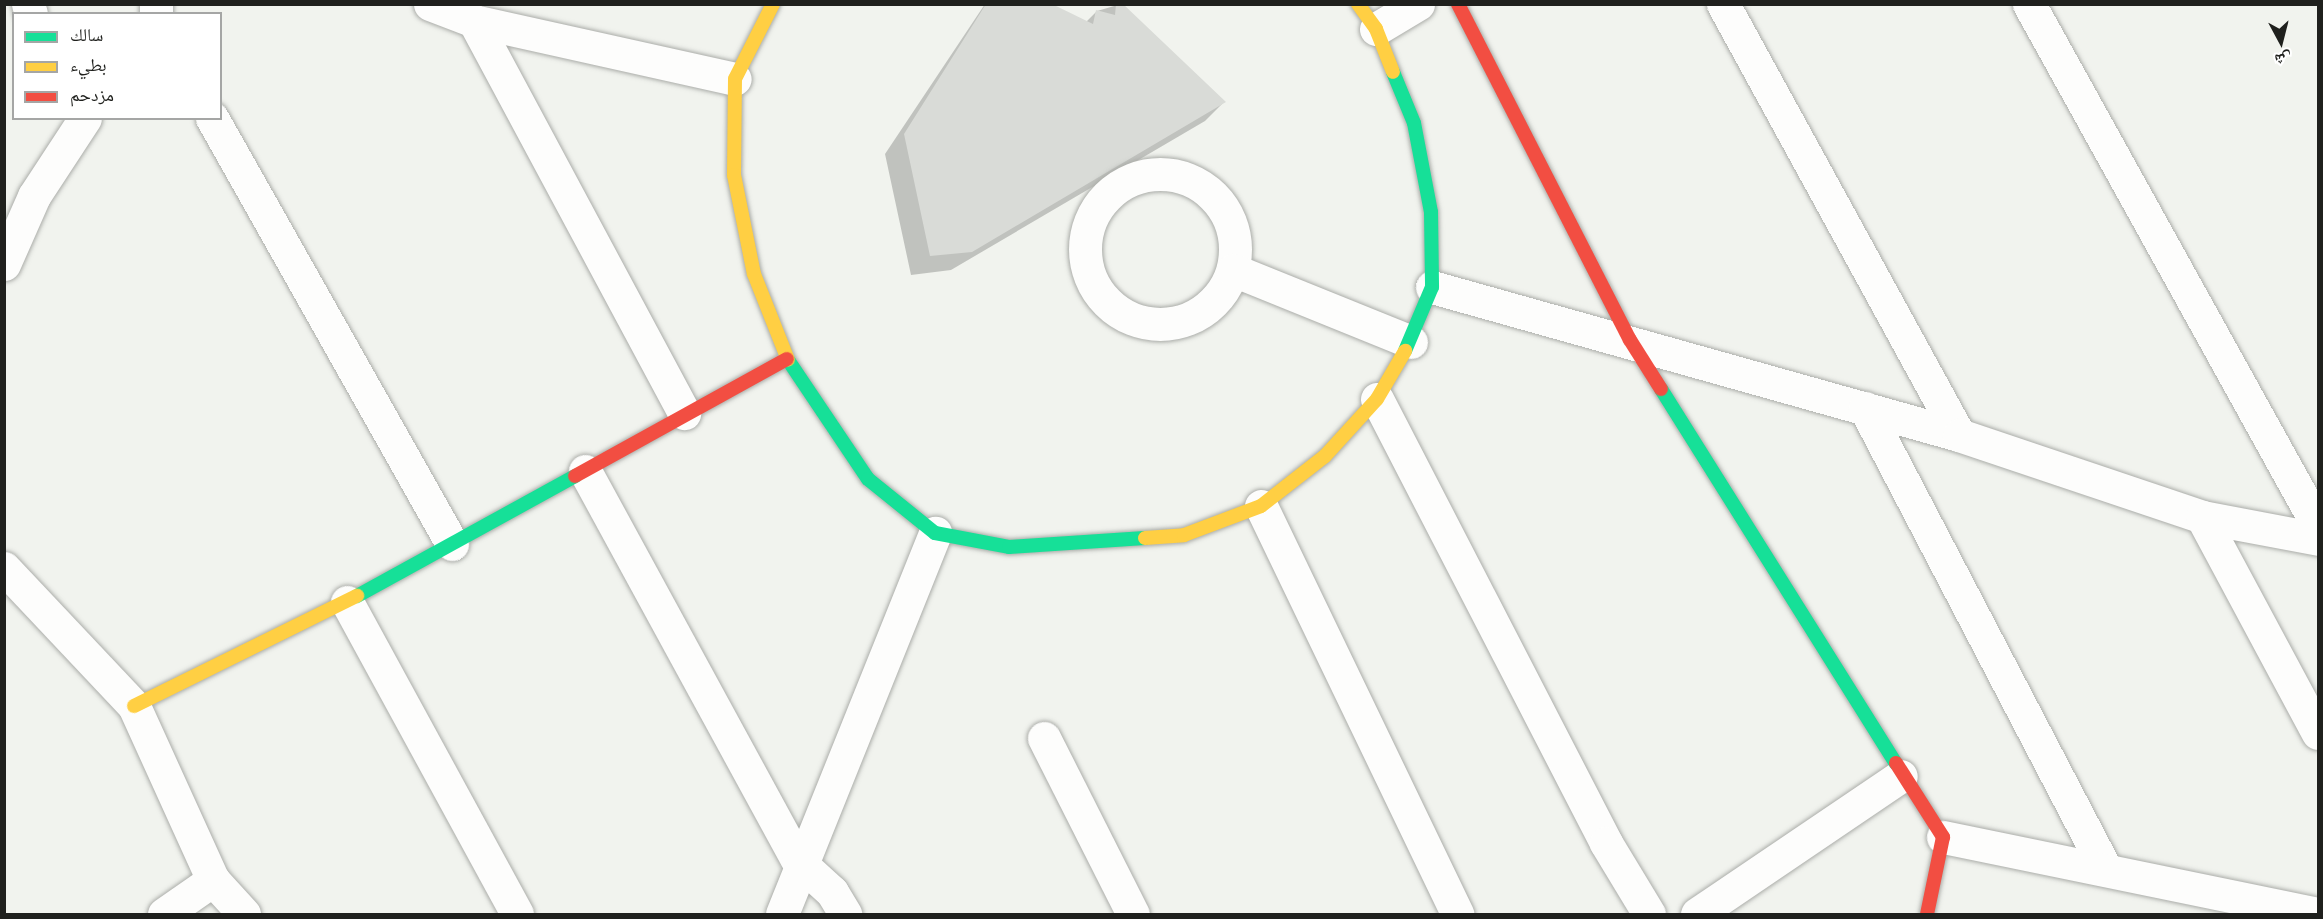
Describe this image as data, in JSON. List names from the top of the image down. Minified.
{"legend":["سالك","بطيء","مزدحم"],"north":"bottom"}
